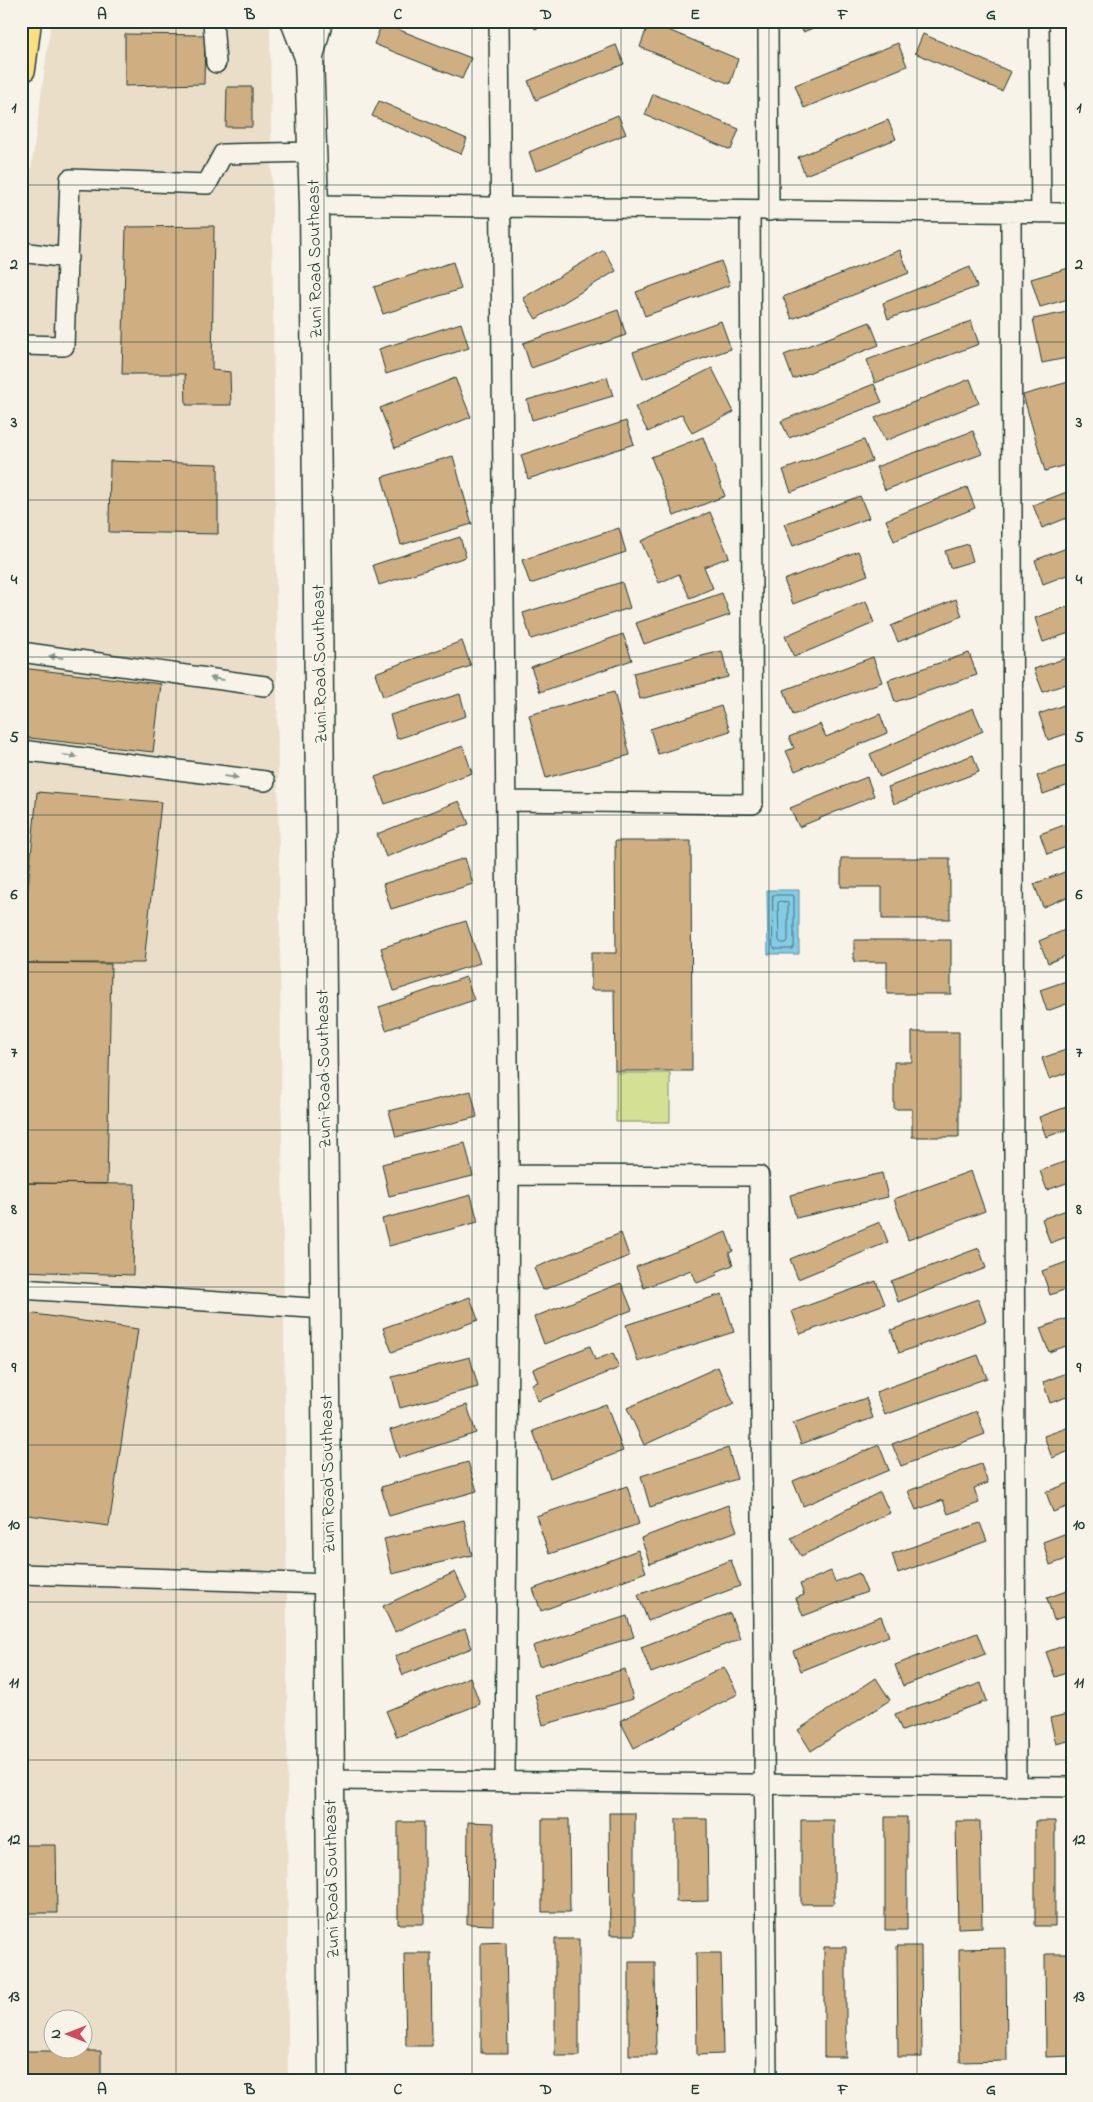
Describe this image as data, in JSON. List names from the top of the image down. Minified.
{"streets":{"street":["Zuni Road Southeast"]},"north":"left","grid":{"columns":["A","B","C","D","E","F","G"],"rows":["1","2","3","4","5","6","7","8","9","10","11","12","13"]}}
